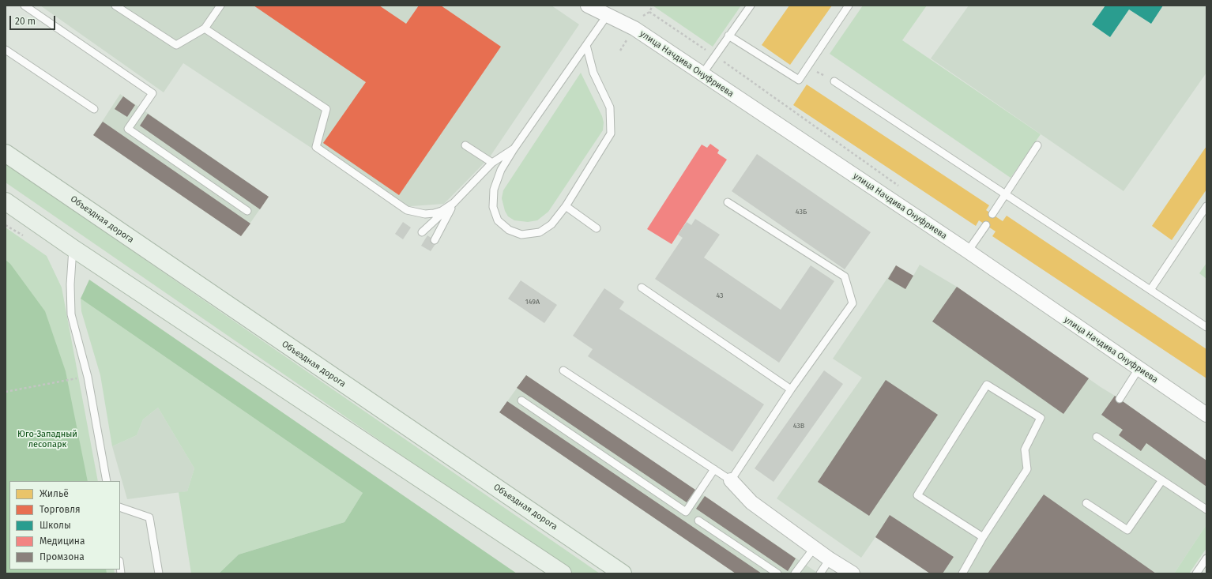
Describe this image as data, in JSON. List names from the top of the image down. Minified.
{"streets":{"main road":["Объездная дорога"],"street":["улица Начдива Онуфриева"]},"parks":["Юго-Западный лесопарк"],"house_numbers":["43Б","43","149А","43В"],"legend":["Жильё","Торговля","Школы","Медицина","Промзона"],"scale_bar":"20 m"}
